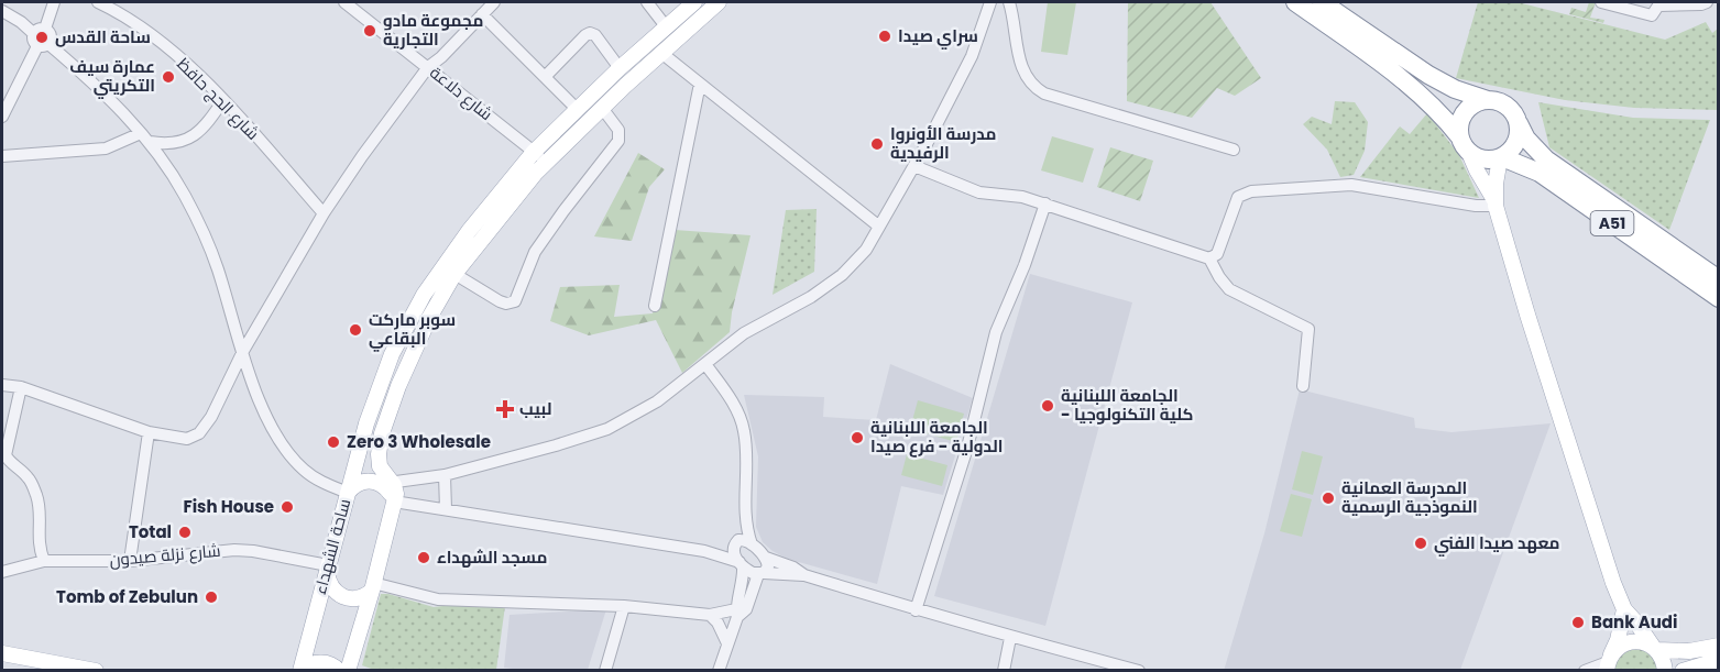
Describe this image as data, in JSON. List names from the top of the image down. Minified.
{"streets":{"highway":["A51"],"main road":["ساحة الشهداء"],"street":["شارع دلاعة","شارع الحج حافظ","شارع نزلة صيدون"]},"crossings":[["شارع دلاعة","ساحة الشهداء"],["ساحة الشهداء","شارع نزلة صيدون"]],"places":{"other":["مجموعة مادو التجارية","سراي صيدا","ساحة القدس","عمارة سيف التكريتي","مدرسة الأونروا الرفيدية","سوبر ماركت البقاعي","الجامعة اللبنانية - كلية التكنولوجيا","الجامعة اللبنانية الدولية - فرع صيدا","Zero 3 Wholesale","المدرسة العمانية النموذجية الرسمية","Fish House","Total","معهد صيدا الفني","مسجد الشهداء","Tomb of Zebulun","Bank Audi"],"health":["لبيب"]}}
